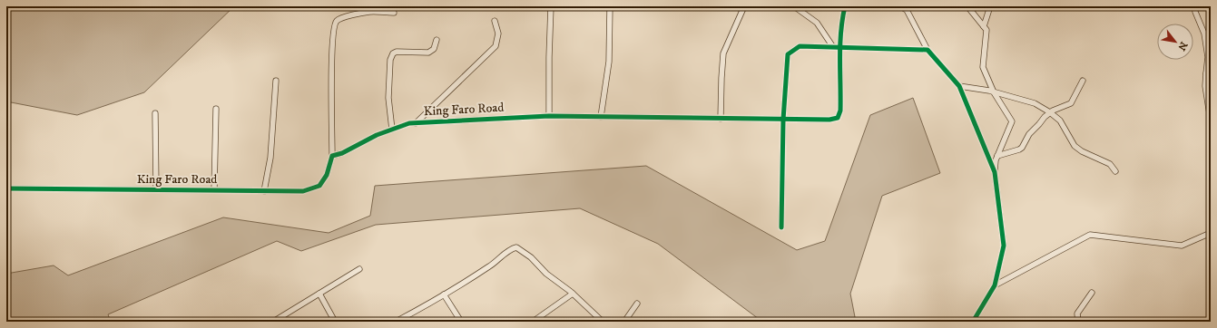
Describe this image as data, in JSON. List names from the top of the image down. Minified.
{"streets":{"street":["King Faro Road"]},"north":"bottom right"}
